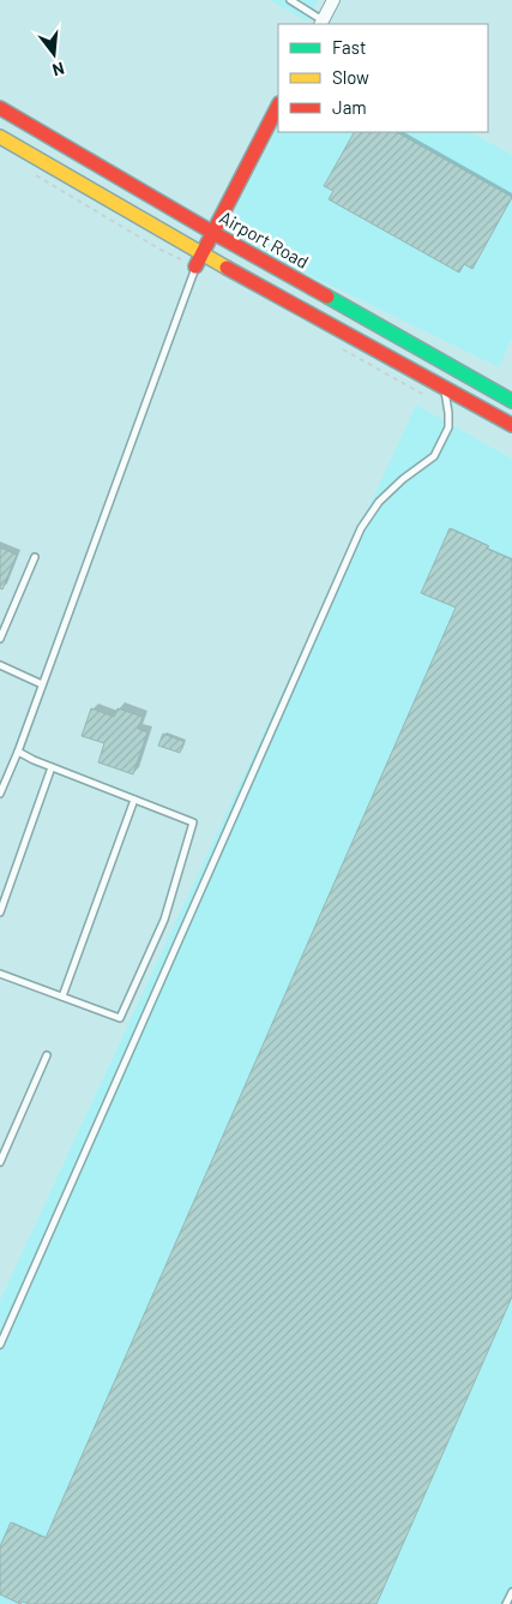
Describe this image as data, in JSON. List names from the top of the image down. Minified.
{"streets":{"main road":["Airport Road"]},"legend":["Fast","Slow","Jam"],"north":"bottom"}
